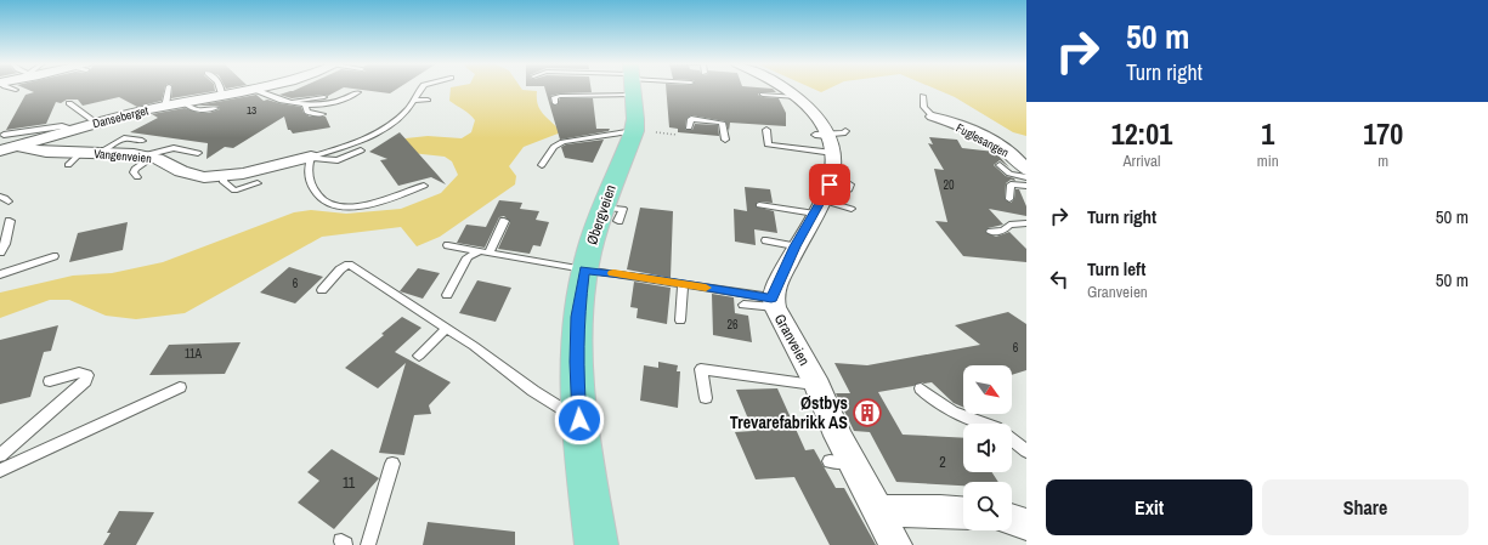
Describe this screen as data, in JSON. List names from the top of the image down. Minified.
{"streets":{"main road":["Øbergveien"],"street":["Danseberget","Fuglesangen","Vangenveien","Granveien"]},"crossings":[["Danseberget","Vangenveien"]],"places":{"building":["Østbys Trevarefabrikk AS"]},"house_numbers":["13","20","6","26","6","11A","2","11"],"north":"bottom right","page":{"turn":["50 m","Turn right"],"eta":["12:01","Arrival","1","min","170","m"],"list":[{"name":"Turn right","value":"50 m"},{"name":"Turn left","note":"Granveien","value":"50 m"}],"buttons":["Exit","Share"]}}
